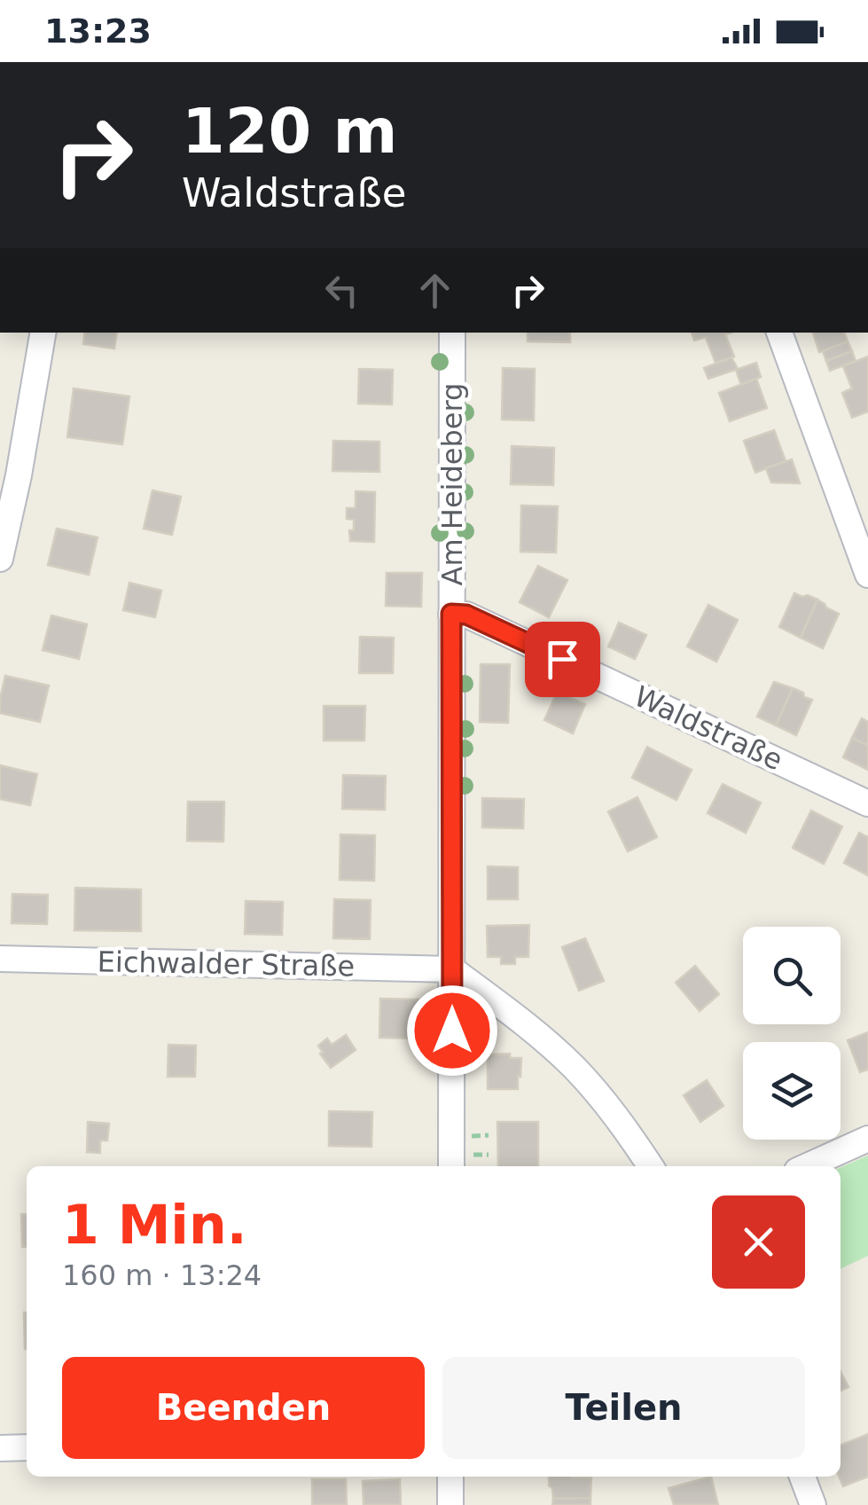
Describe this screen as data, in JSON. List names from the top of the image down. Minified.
{"streets":{"street":["Am Heideberg","Waldstraße","Eichwalder Straße"]},"crossings":[["Am Heideberg","Waldstraße"],["Am Heideberg","Eichwalder Straße"]],"page":{"status":"13:23","turn":["120 m","Waldstraße"],"heading":["1 Min.","160 m · 13:24"],"buttons":["Beenden","Teilen"]}}
